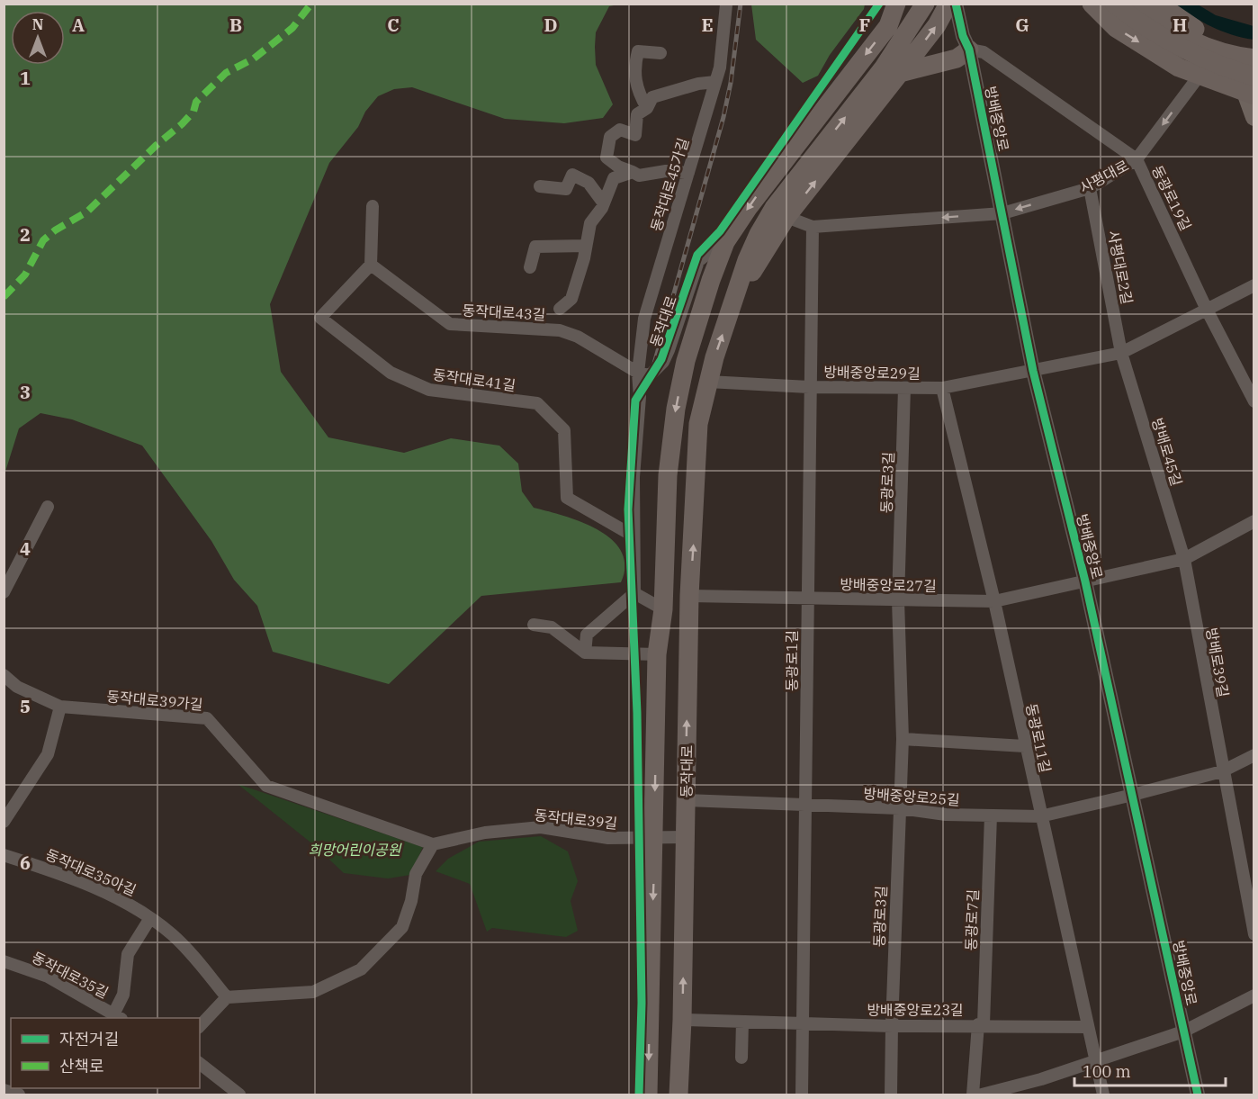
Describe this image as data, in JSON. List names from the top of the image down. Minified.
{"streets":{"main road":["동작대로"],"street":["방배중앙로","사평대로","동작대로45가길","동광로19길","사평대로2길","동작대로43길","방배중앙로29길","동작대로41길","방배로45길","동광로3길","방배중앙로27길","동광로1길","방배로39길","동작대로39가길","동광로11길","방배중앙로25길","동작대로39길","동작대로35아길","동광로7길","동작대로35길","방배중앙로23길"]},"crossings":[["방배중앙로","사평대로"],["방배중앙로","동광로19길"],["방배중앙로","방배중앙로29길"],["방배중앙로","방배중앙로27길"],["방배중앙로","방배중앙로25길"],["사평대로","동광로19길"],["사평대로","사평대로2길"],["동작대로45가길","동작대로43길"],["동작대로45가길","동작대로"],["사평대로2길","방배로45길"],["동작대로43길","동작대로"],["동작대로43길","동작대로41길"],["동작대로","방배중앙로29길"],["동작대로","방배중앙로27길"],["동작대로","방배중앙로25길"],["동작대로","동작대로39길"],["동작대로","방배중앙로23길"],["방배중앙로29길","동광로3길"],["방배중앙로29길","동광로1길"],["방배중앙로29길","동광로11길"],["방배로45길","방배중앙로27길"],["방배로45길","방배로39길"],["동광로3길","방배중앙로27길"],["동광로3길","방배중앙로25길"],["동광로3길","방배중앙로23길"],["방배중앙로27길","동광로1길"],["방배중앙로27길","방배로39길"],["방배중앙로27길","동광로11길"],["동광로1길","방배중앙로25길"],["동광로1길","방배중앙로23길"],["동작대로39가길","동작대로39길"],["동광로11길","방배중앙로25길"],["동광로11길","방배중앙로23길"],["방배중앙로25길","동광로7길"],["동광로7길","방배중앙로23길"]],"one_way":["사평대로"],"parks":["희망어린이공원"],"legend":["자전거길","산책로"],"scale_bar":"100 m","north":"top","grid":{"columns":["A","B","C","D","E","F","G","H"],"rows":["1","2","3","4","5","6"]}}
